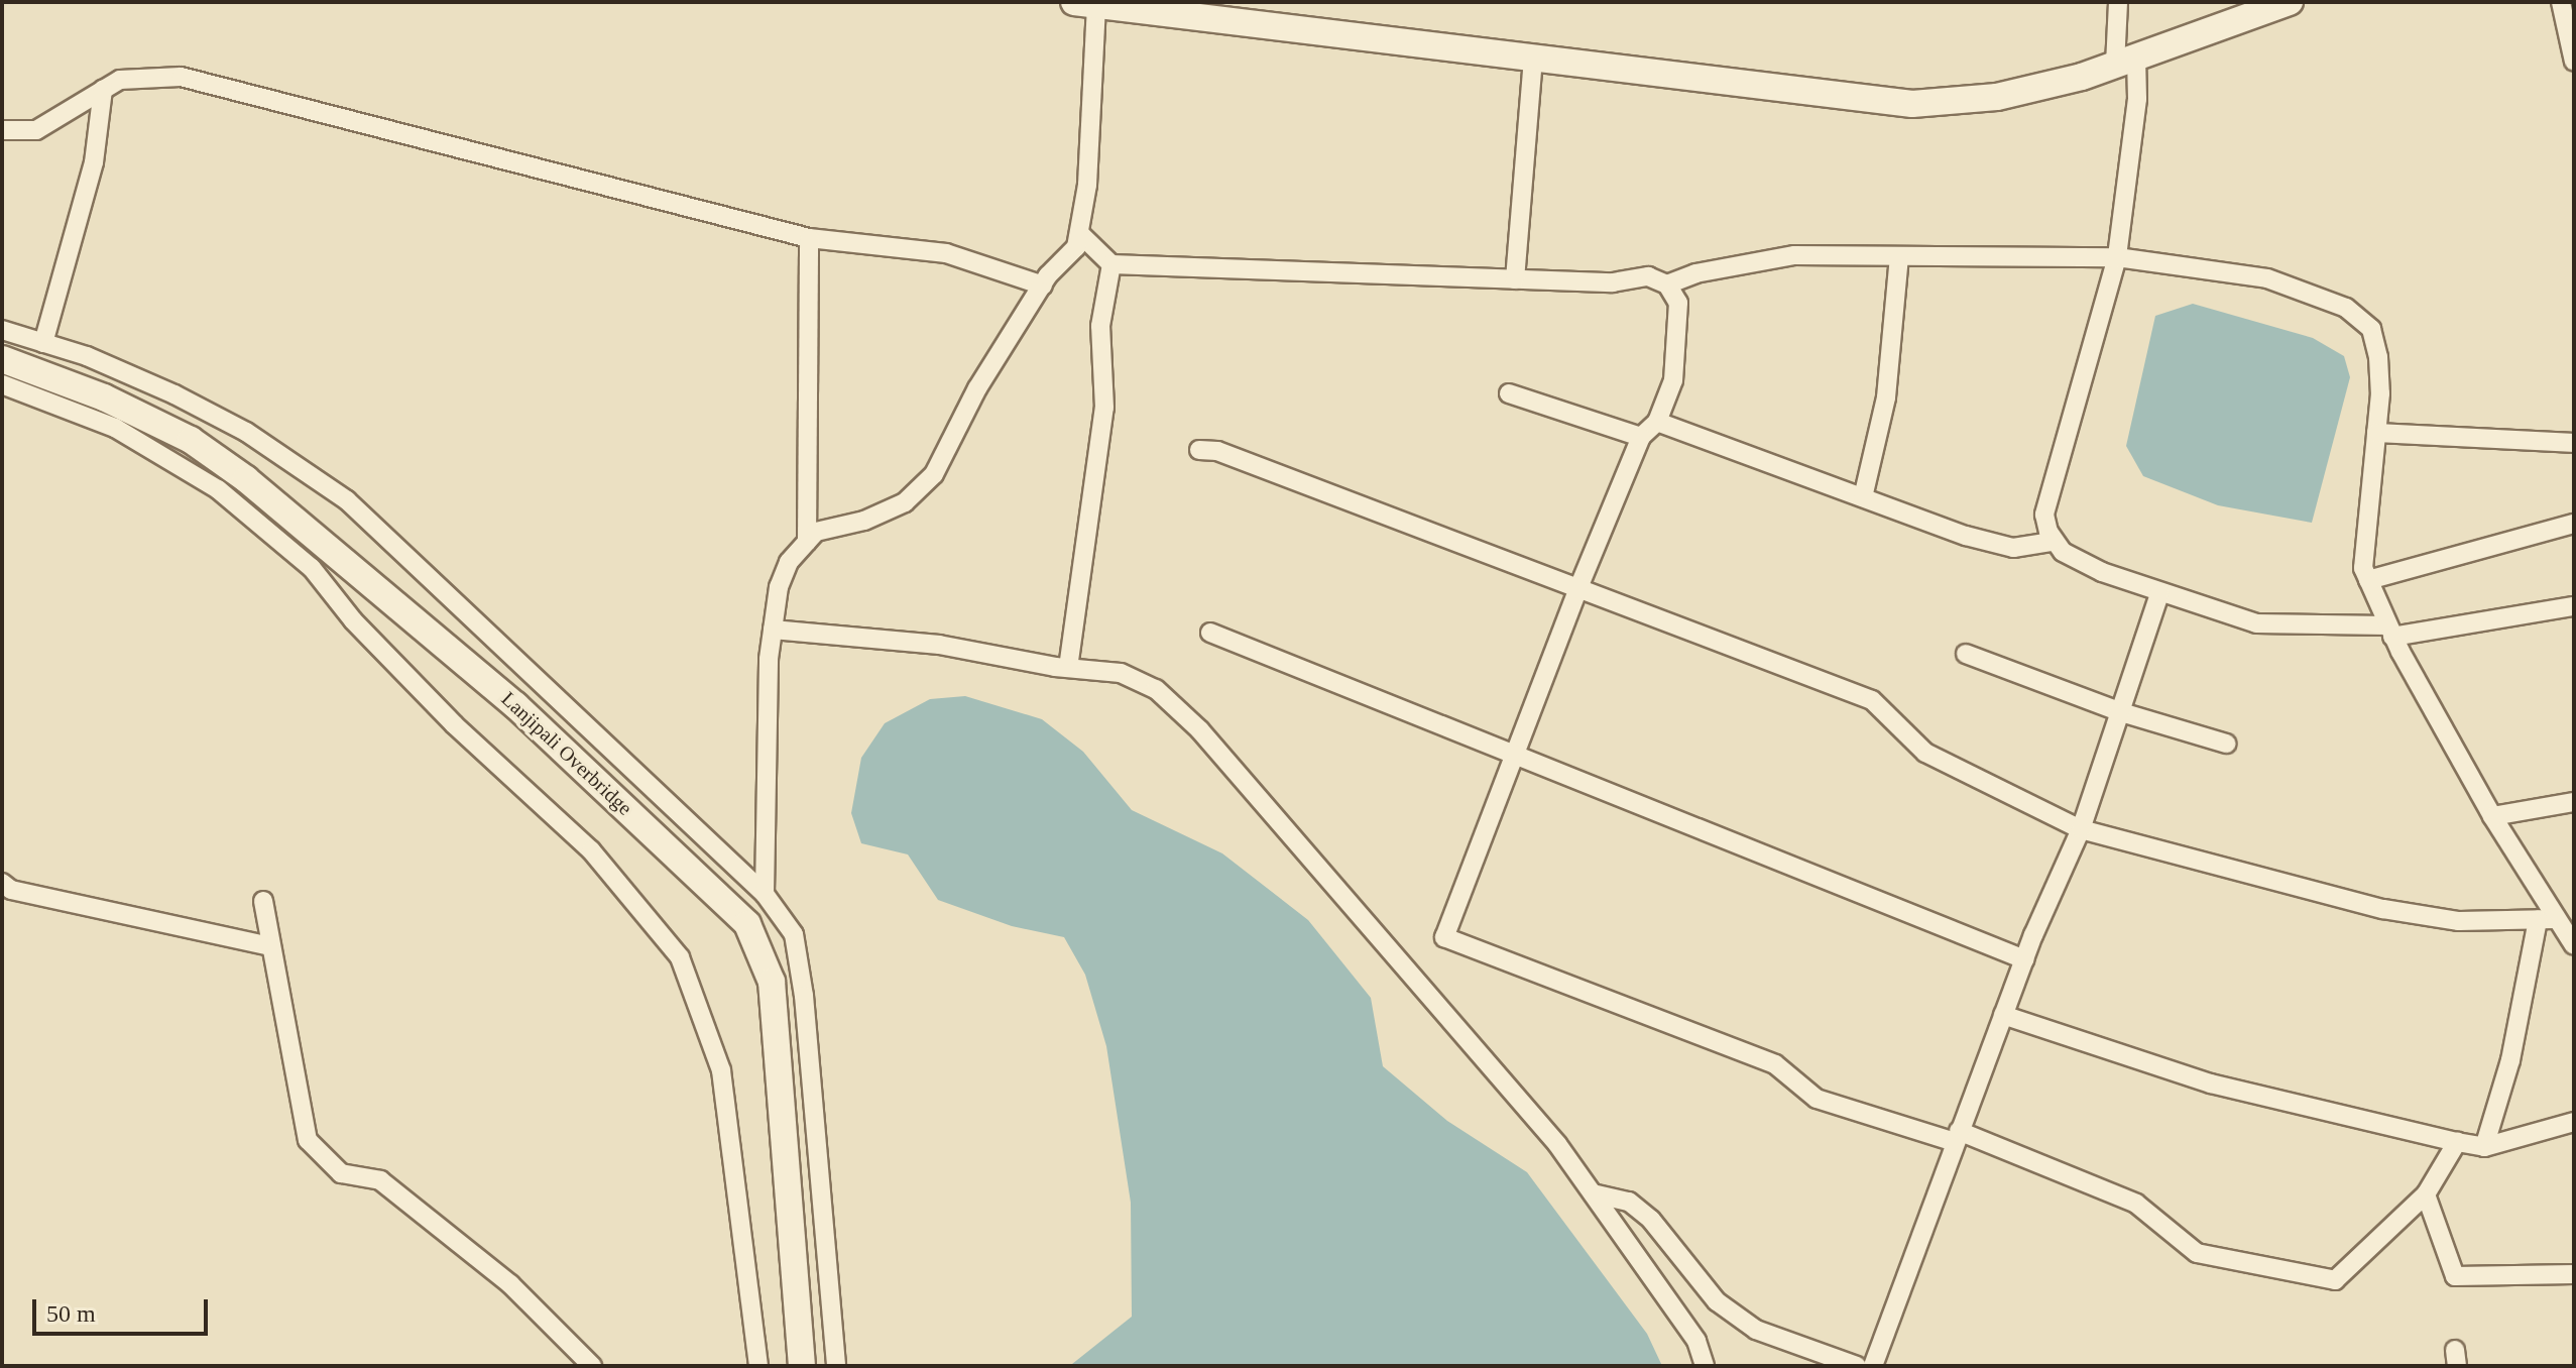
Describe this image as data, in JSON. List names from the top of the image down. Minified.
{"streets":{"main road":["Lanjipali Overbridge"]},"scale_bar":"50 m"}
